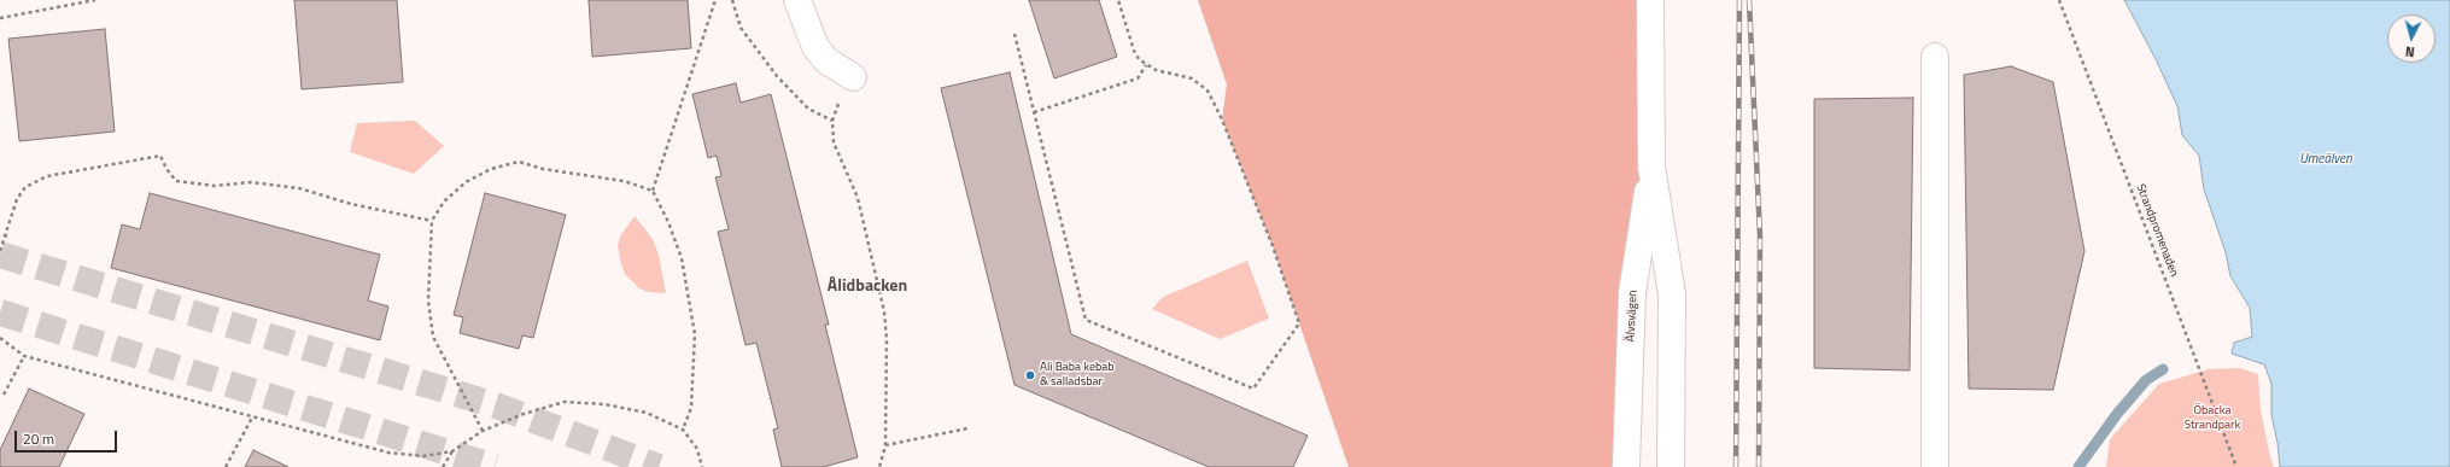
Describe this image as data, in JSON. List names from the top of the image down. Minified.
{"streets":{"main road":["Älvsvägen"],"path":["Strandpromenaden"]},"districts":["Ålidbacken"],"water":["Umeälven"],"parks":["Öbacka Strandpark"],"places":["Ali Baba kebab & salladsbar"],"scale_bar":"20 m","north":"bottom"}
